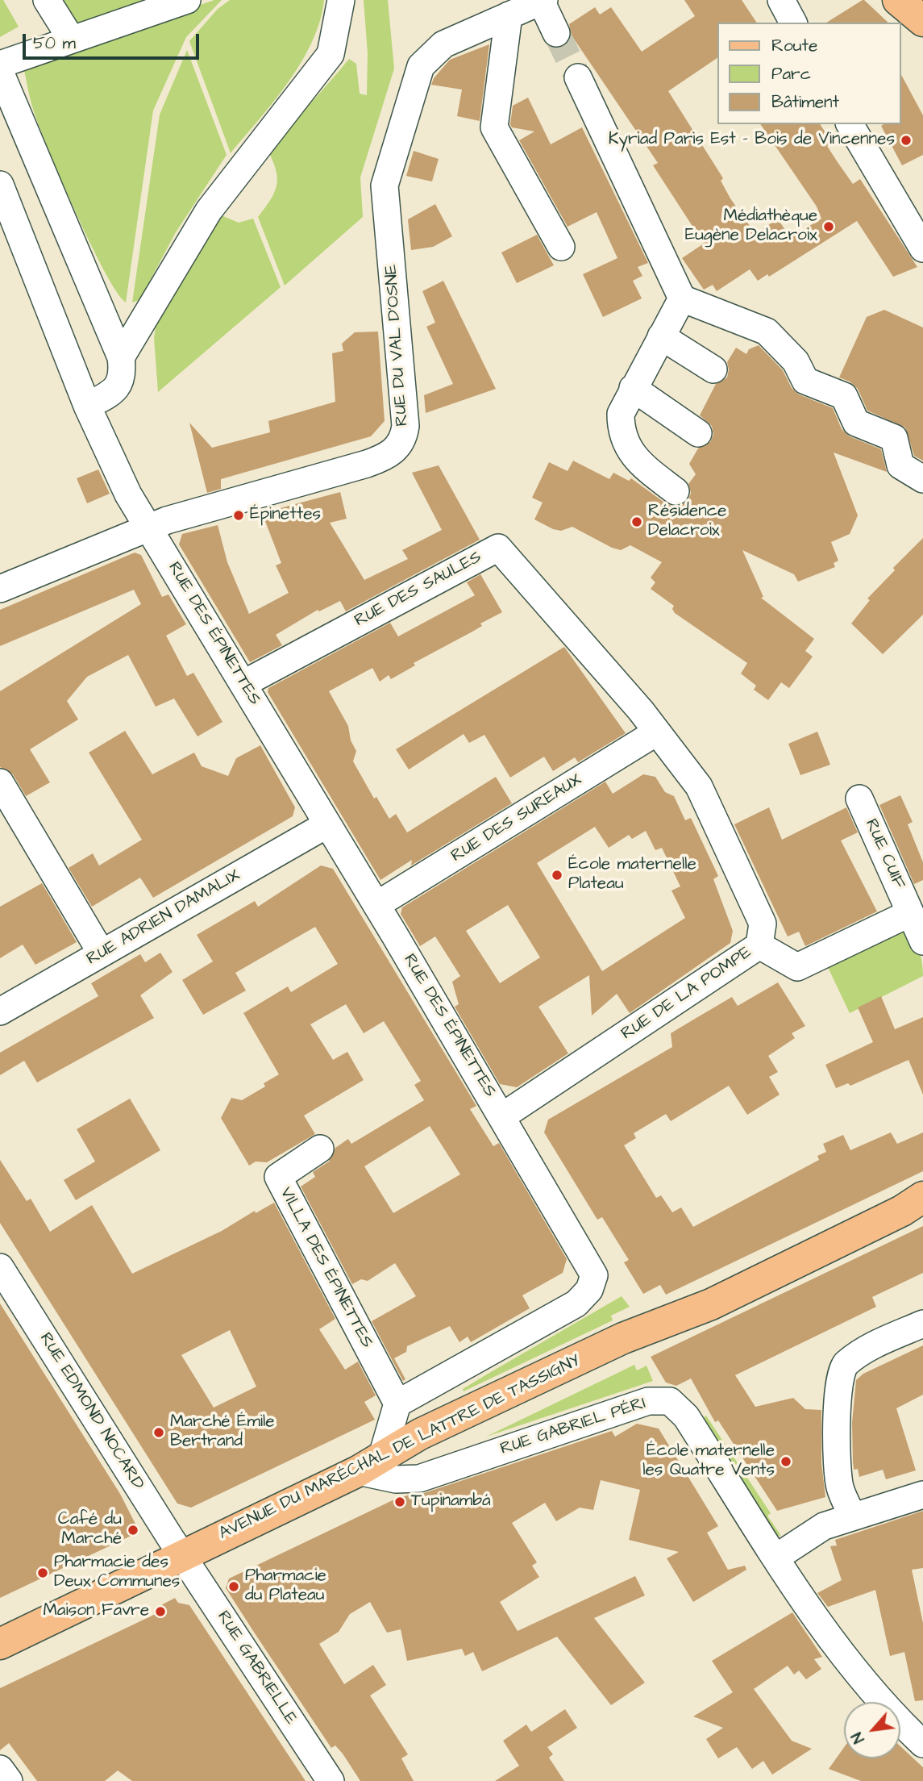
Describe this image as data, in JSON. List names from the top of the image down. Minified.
{"streets":{"main road":["AVENUE DU MARÉCHAL DE LATTRE DE TASSIGNY"],"street":["RUE DU VAL D'OSNE","RUE DES SAULES","RUE DES ÉPINETTES","RUE DES SUREAUX","RUE CUIF","RUE ADRIEN DAMALIX","RUE DE LA POMPE","VILLA DES ÉPINETTES","RUE EDMOND NOCARD","RUE GABRIEL PÉRI","RUE GABRIELLE"]},"crossings":[["RUE DU VAL D'OSNE","RUE DES ÉPINETTES"],["RUE DES SAULES","RUE DES ÉPINETTES"],["RUE DES SAULES","RUE DES SUREAUX"],["RUE DES ÉPINETTES","RUE DES SUREAUX"],["RUE DES ÉPINETTES","RUE ADRIEN DAMALIX"],["RUE DES ÉPINETTES","RUE DE LA POMPE"],["RUE DES ÉPINETTES","VILLA DES ÉPINETTES"],["RUE CUIF","RUE DE LA POMPE"],["RUE EDMOND NOCARD","AVENUE DU MARÉCHAL DE LATTRE DE TASSIGNY"],["RUE EDMOND NOCARD","RUE GABRIELLE"],["RUE GABRIEL PÉRI","AVENUE DU MARÉCHAL DE LATTRE DE TASSIGNY"],["AVENUE DU MARÉCHAL DE LATTRE DE TASSIGNY","RUE GABRIELLE"]],"places":["Kyriad Paris Est - Bois de Vincennes","Médiathèque Eugène Delacroix","Épinettes","Résidence Delacroix","École maternelle Plateau","Marché Émile Bertrand","École maternelle les Quatre Vents","Tupinambá","Café du Marché","Pharmacie des Deux Communes","Pharmacie du Plateau","Maison Favre"],"legend":["Route","Parc","Bâtiment"],"scale_bar":"50 m","north":"bottom left"}
